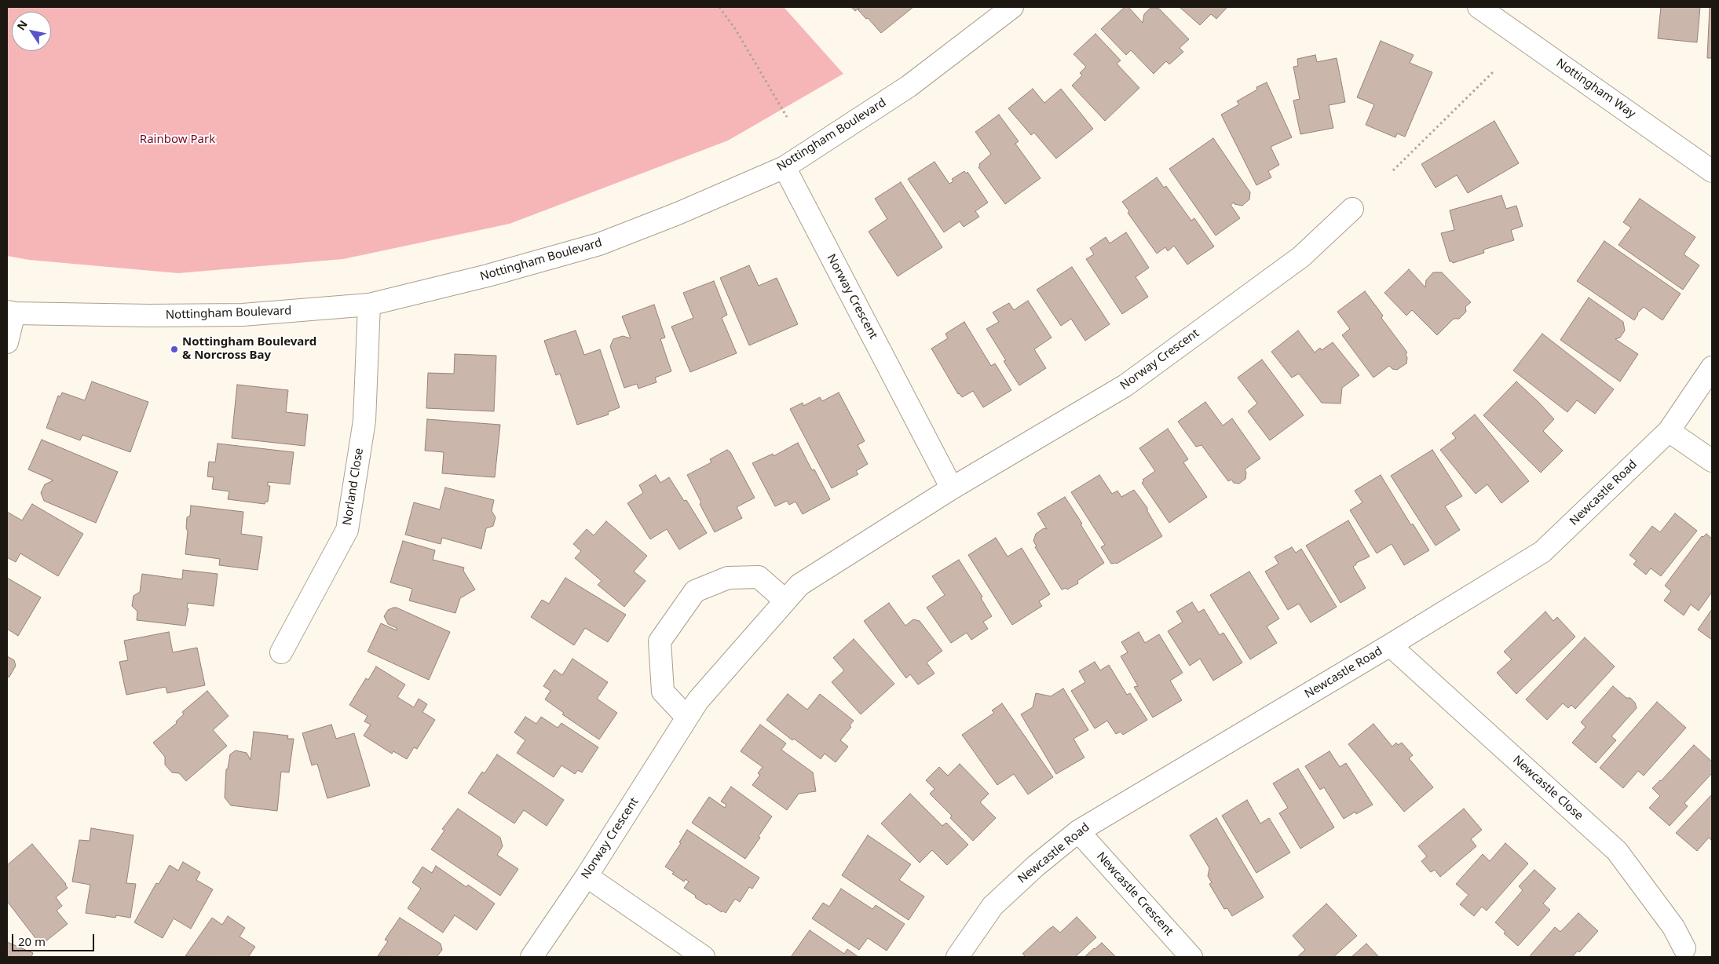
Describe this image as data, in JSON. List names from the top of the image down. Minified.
{"streets":{"street":["Nottingham Way","Nottingham Boulevard","Norway Crescent","Norland Close","Newcastle Road","Newcastle Close","Newcastle Crescent"]},"crossings":[["Nottingham Boulevard","Norway Crescent"],["Nottingham Boulevard","Norland Close"],["Newcastle Road","Newcastle Close"],["Newcastle Road","Newcastle Crescent"]],"parks":["Rainbow Park"],"places":["Nottingham Boulevard & Norcross Bay"],"scale_bar":"20 m","north":"top left"}
